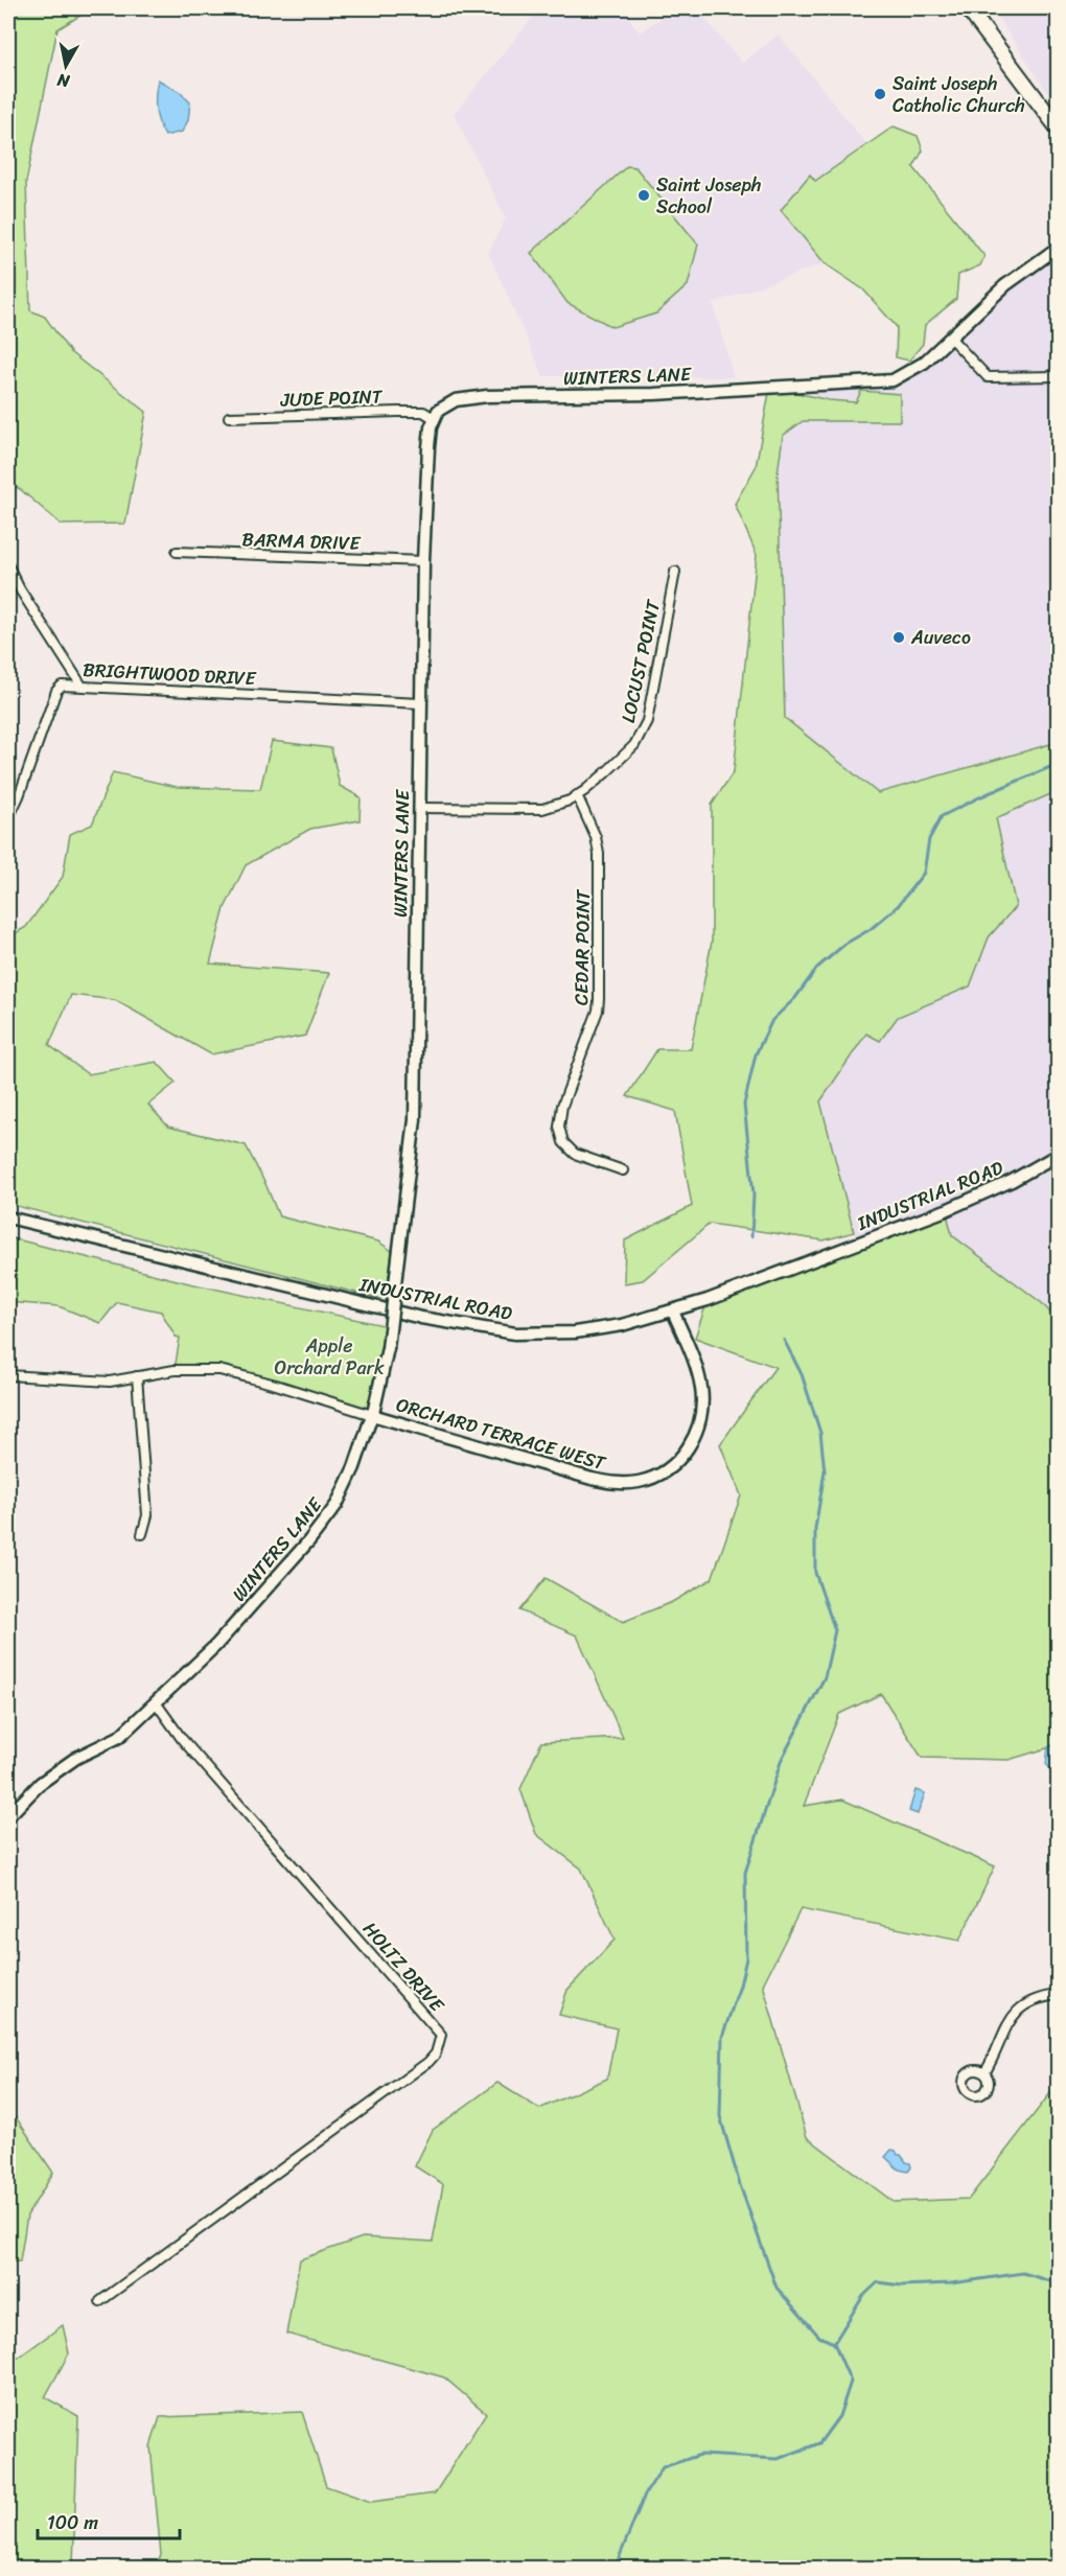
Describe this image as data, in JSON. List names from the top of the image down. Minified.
{"streets":{"street":["WINTERS LANE","JUDE POINT","BARMA DRIVE","LOCUST POINT","BRIGHTWOOD DRIVE","CEDAR POINT","INDUSTRIAL ROAD","ORCHARD TERRACE WEST","HOLTZ DRIVE"]},"crossings":[["WINTERS LANE","JUDE POINT"],["WINTERS LANE","BARMA DRIVE"],["WINTERS LANE","LOCUST POINT"],["WINTERS LANE","BRIGHTWOOD DRIVE"],["WINTERS LANE","ORCHARD TERRACE WEST"],["WINTERS LANE","HOLTZ DRIVE"],["LOCUST POINT","CEDAR POINT"],["INDUSTRIAL ROAD","ORCHARD TERRACE WEST"]],"parks":["Apple Orchard Park"],"places":["Saint Joseph Catholic Church","Saint Joseph School","Auveco"],"scale_bar":"100 m","north":"bottom"}
